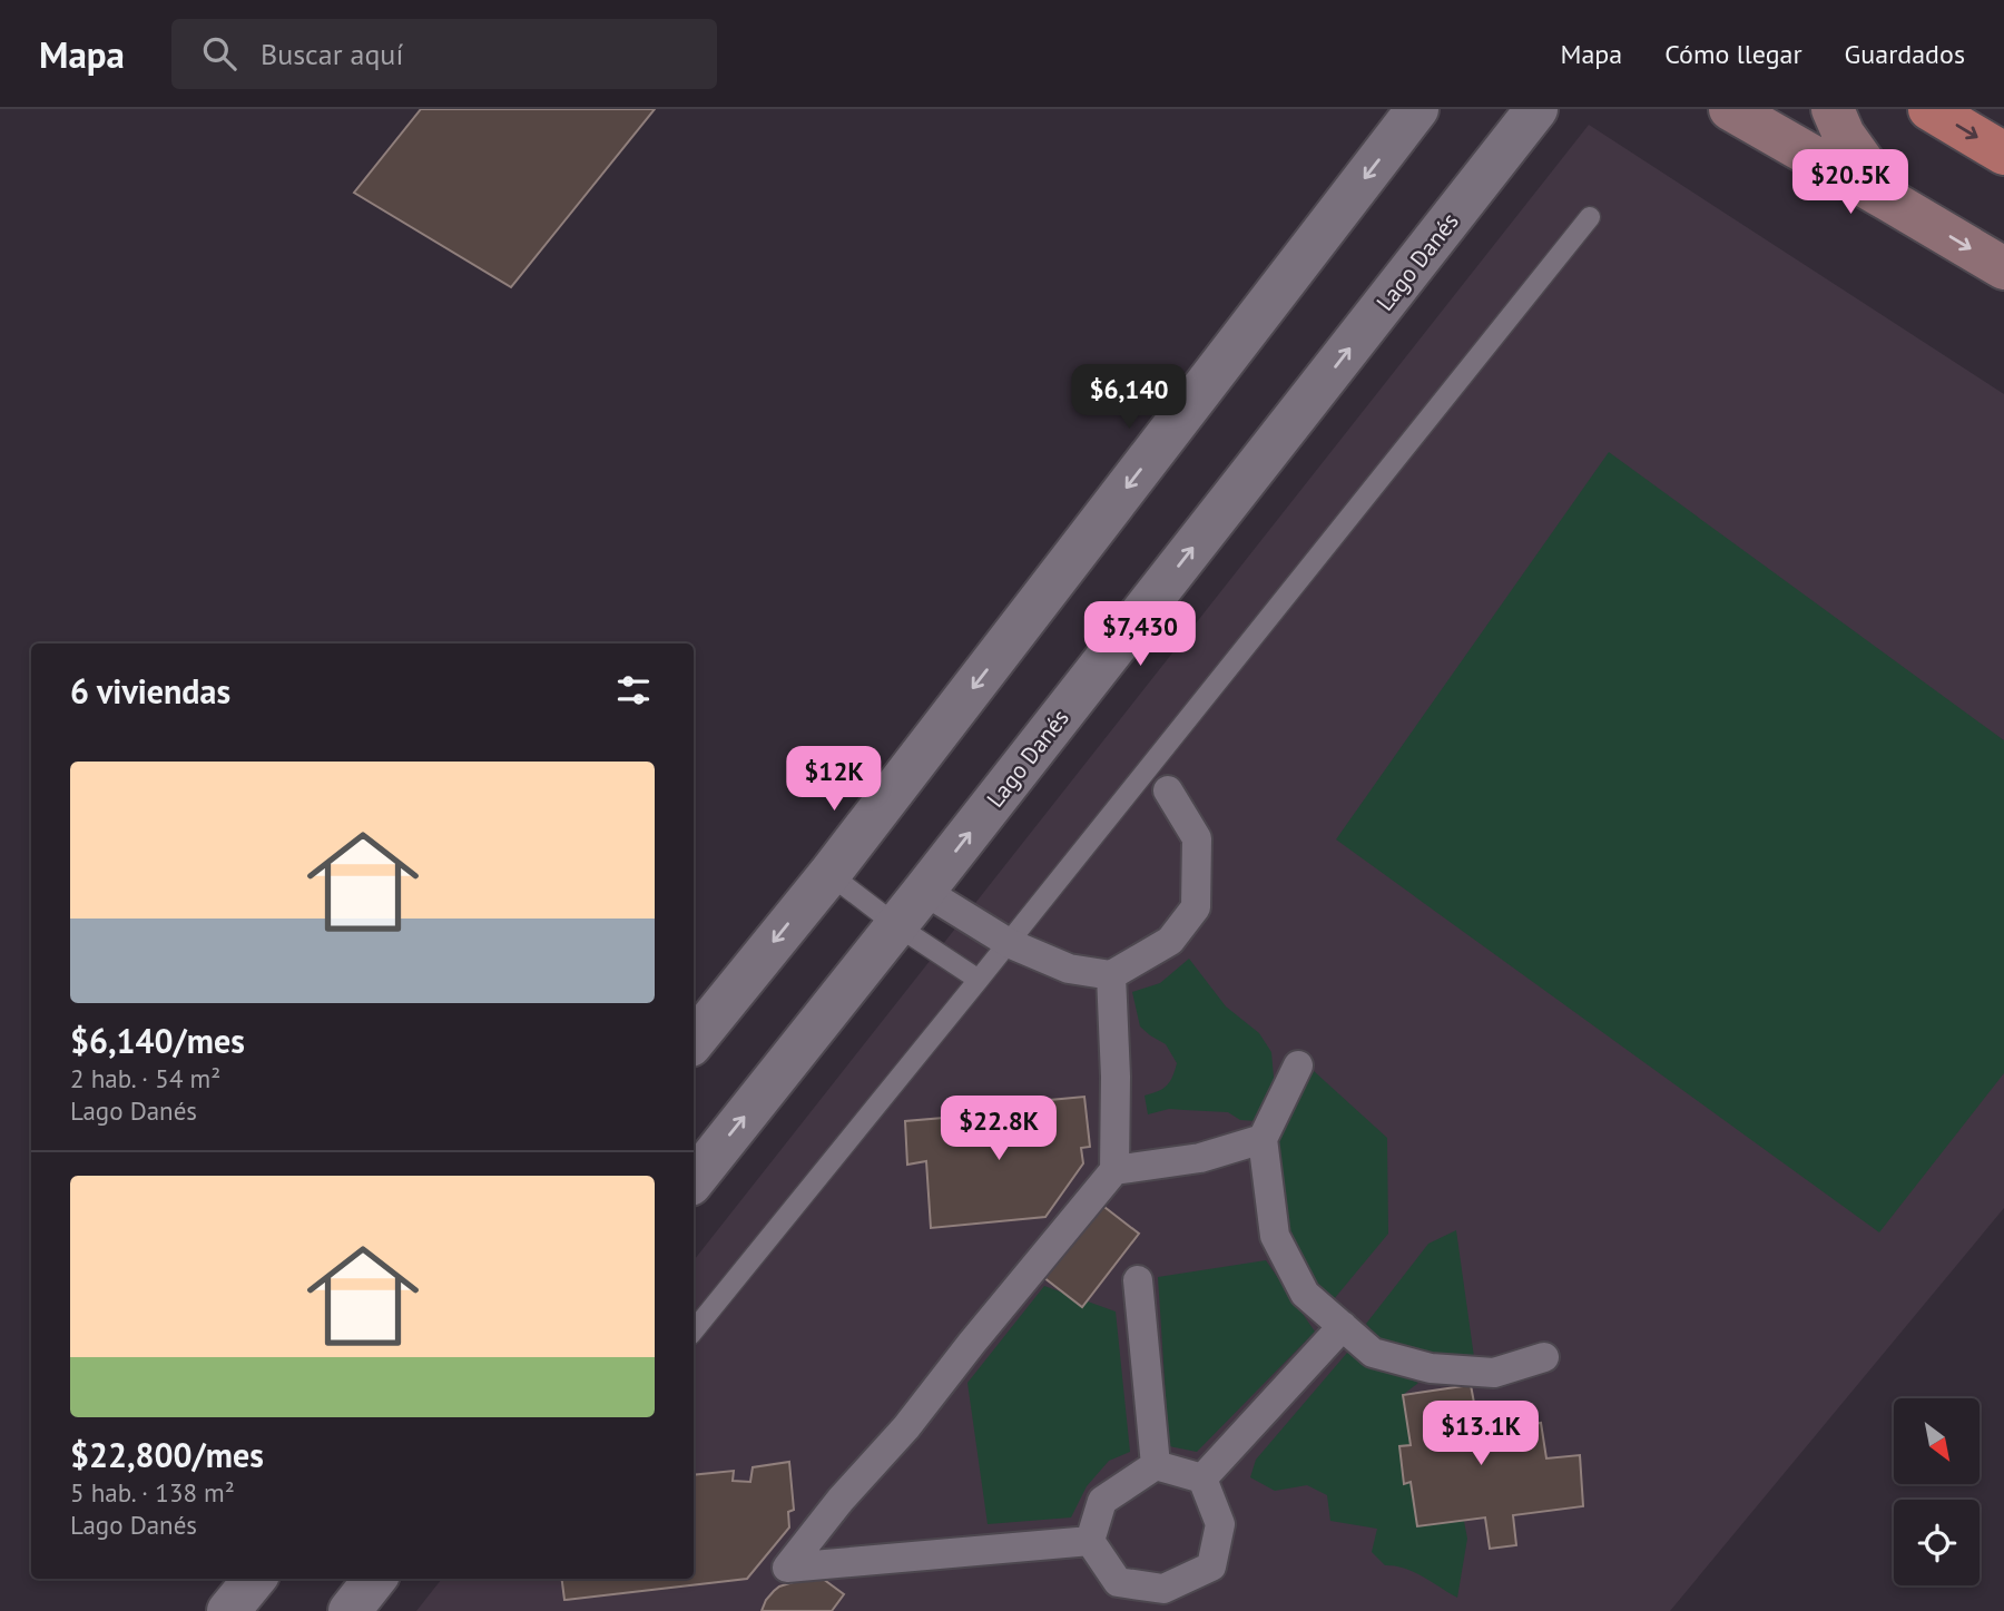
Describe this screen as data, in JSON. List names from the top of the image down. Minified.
{"streets":{"street":["Lago Danés"]},"north":"bottom right","page":{"header":"Mapa","search":"Buscar aquí","nav":["Mapa","Cómo llegar","Guardados"],"price":["$20.5K","$6,140","$7,430","$12K","$22.8K","$13.1K"],"heading":"6 viviendas","list":[{"name":"$6,140/mes","note":"2 hab. · 54 m² · Lago Danés"},{"name":"$22,800/mes","note":"5 hab. · 138 m² · Lago Danés"}]}}
